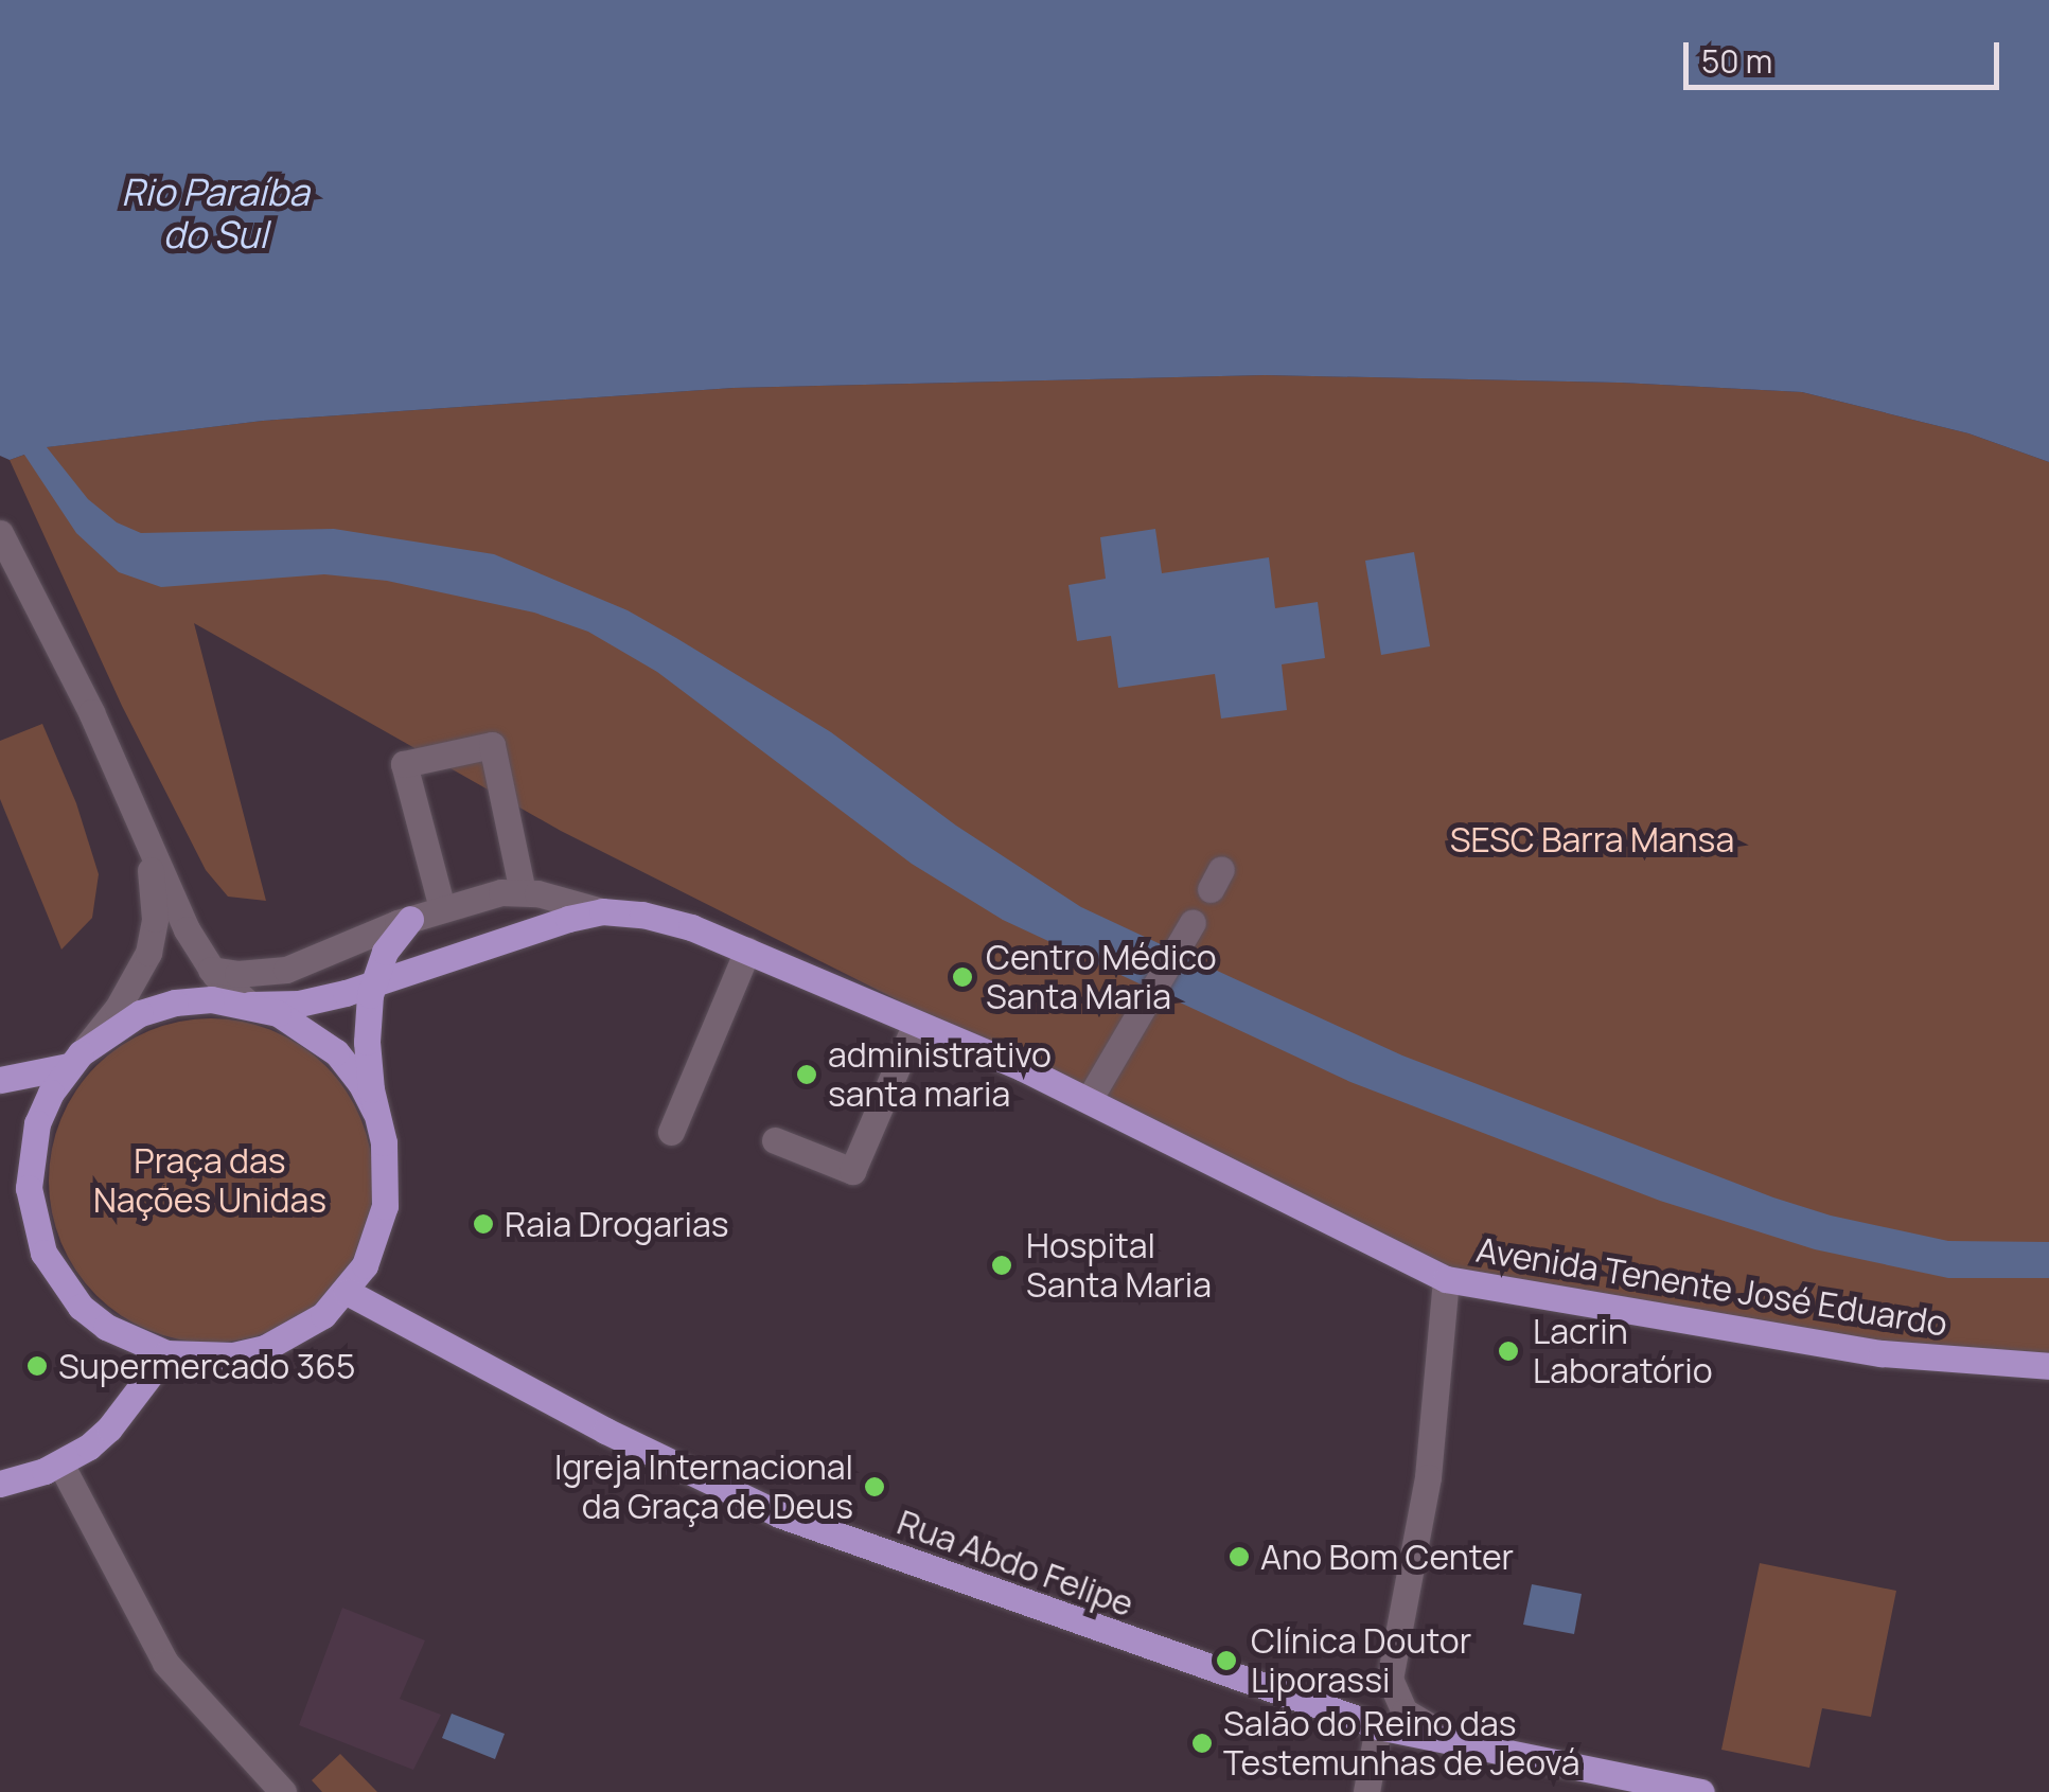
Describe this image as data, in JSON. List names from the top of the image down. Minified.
{"streets":{"main road":["Avenida Tenente José Eduardo","Rua Abdo Felipe"]},"crossings":[["Avenida Tenente José Eduardo","Rua Abdo Felipe"]],"water":["Rio Paraíba do Sul"],"parks":["SESC Barra Mansa","Praça das Nações Unidas"],"places":["Centro Médico Santa Maria","administrativo santa maria","Raia Drogarias","Hospital Santa Maria","Lacrin Laboratório","Supermercado 365","Igreja Internacional da Graça de Deus","Ano Bom Center","Clínica Doutor Liporassi","Salão do Reino das Testemunhas de Jeová"],"scale_bar":"50 m"}
